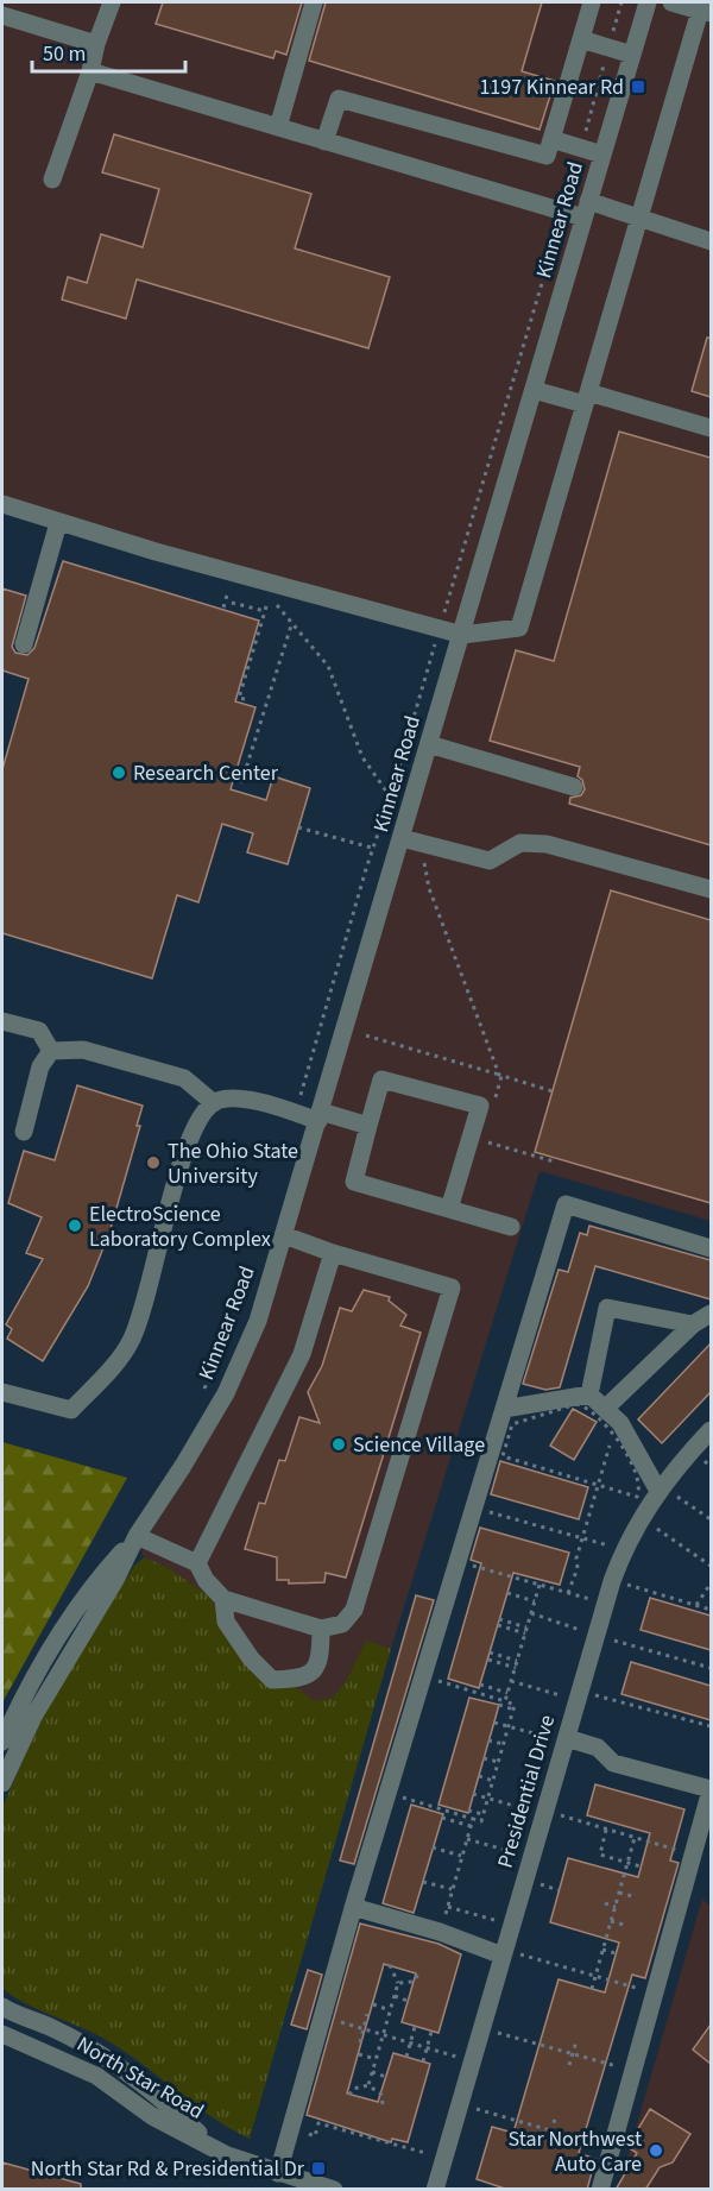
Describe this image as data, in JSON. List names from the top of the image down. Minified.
{"streets":{"street":["Kinnear Road","Presidential Drive","North Star Road"]},"places":{"transit":["1197 Kinnear Rd","North Star Rd & Presidential Dr"],"other":["Research Center","The Ohio State University","ElectroScience Laboratory Complex","Science Village","Star Northwest Auto Care"]},"scale_bar":"50 m"}
